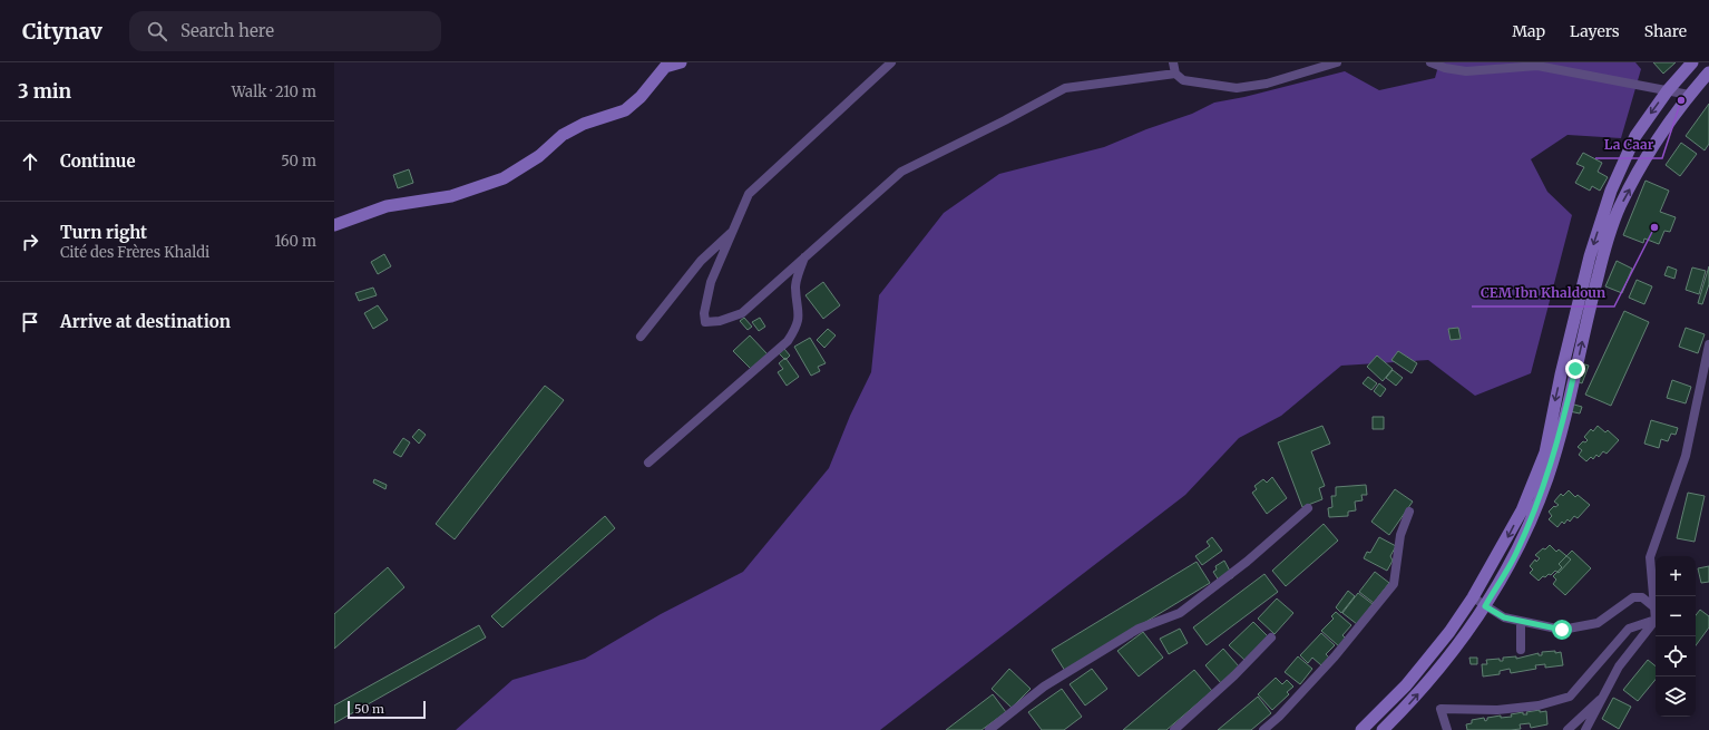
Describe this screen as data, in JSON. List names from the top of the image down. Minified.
{"places":["La Caar","CEM Ibn Khaldoun"],"scale_bar":"50 m","page":{"header":"Citynav","search":"Search here","nav":["Map","Layers","Share"],"heading":["3 min","Walk · 210 m"],"list":[["Continue","50 m"],["Turn right","Cité des Frères Khaldi","160 m"],"Arrive at destination"],"map_buttons":["+","−"],"scale":"50 m"}}
